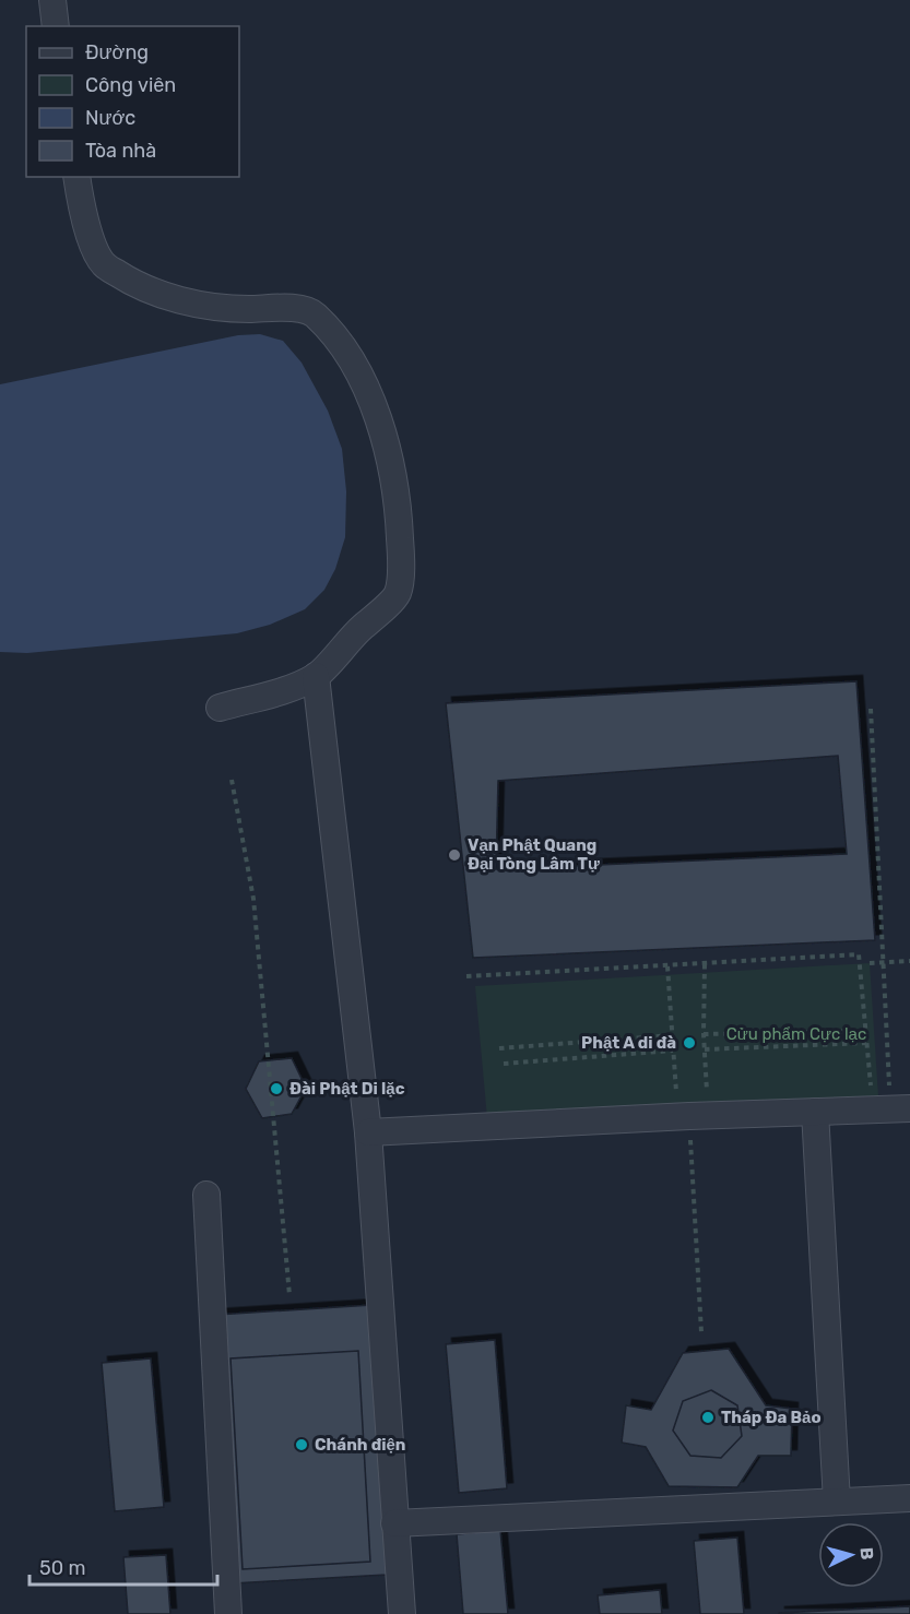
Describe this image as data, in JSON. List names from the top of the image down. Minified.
{"parks":["Cửu phẩm Cực lạc"],"places":["Vạn Phật Quang Đại Tòng Lâm Tự","Phật A di đà","Đài Phật Di lặc","Tháp Đa Bảo","Chánh điện"],"legend":["Đường","Công viên","Nước","Tòa nhà"],"scale_bar":"50 m","north":"right"}
